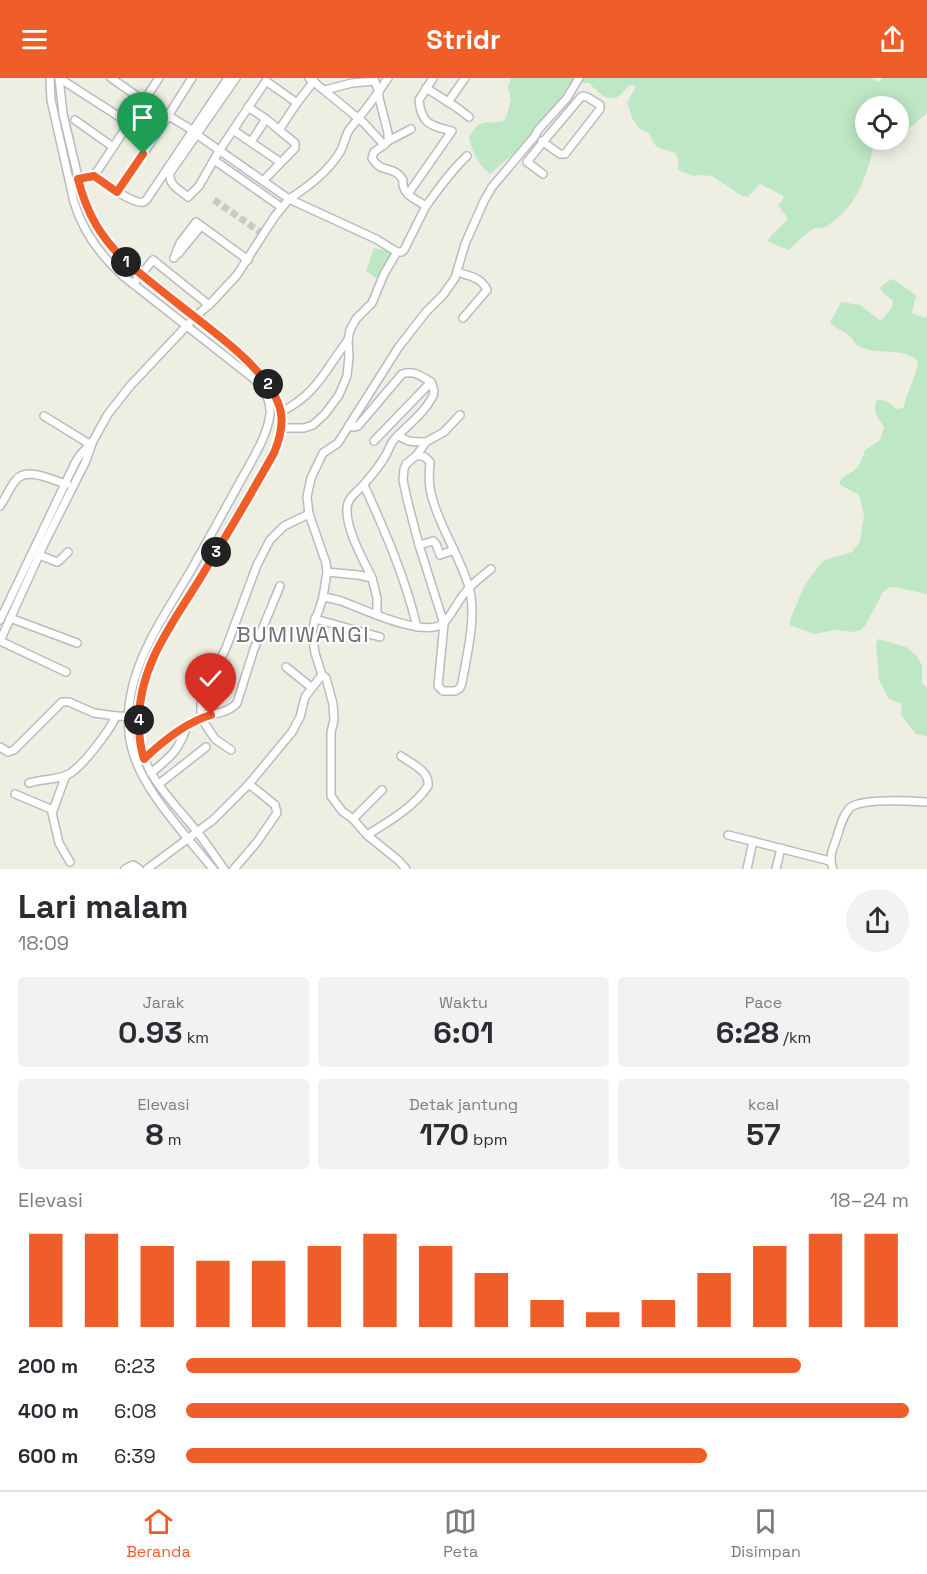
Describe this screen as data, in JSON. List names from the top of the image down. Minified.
{"districts":["BUMIWANGI"],"page":{"header":"Stridr","pins":["1","2","3","4"],"heading":["Lari malam","18:09"],"stats":[["Jarak","0.93 km"],["Waktu","6:01"],["Pace","6:28 /km"],["Elevasi","8 m"],["Detak jantung","170 bpm"],["kcal","57"]],"chart":["Elevasi","18–24 m"],"list":[{"name":"200 m","note":"6:23"},{"name":"400 m","note":"6:08"},{"name":"600 m","note":"6:39"}],"tabs":["Beranda","Peta","Disimpan"]}}
